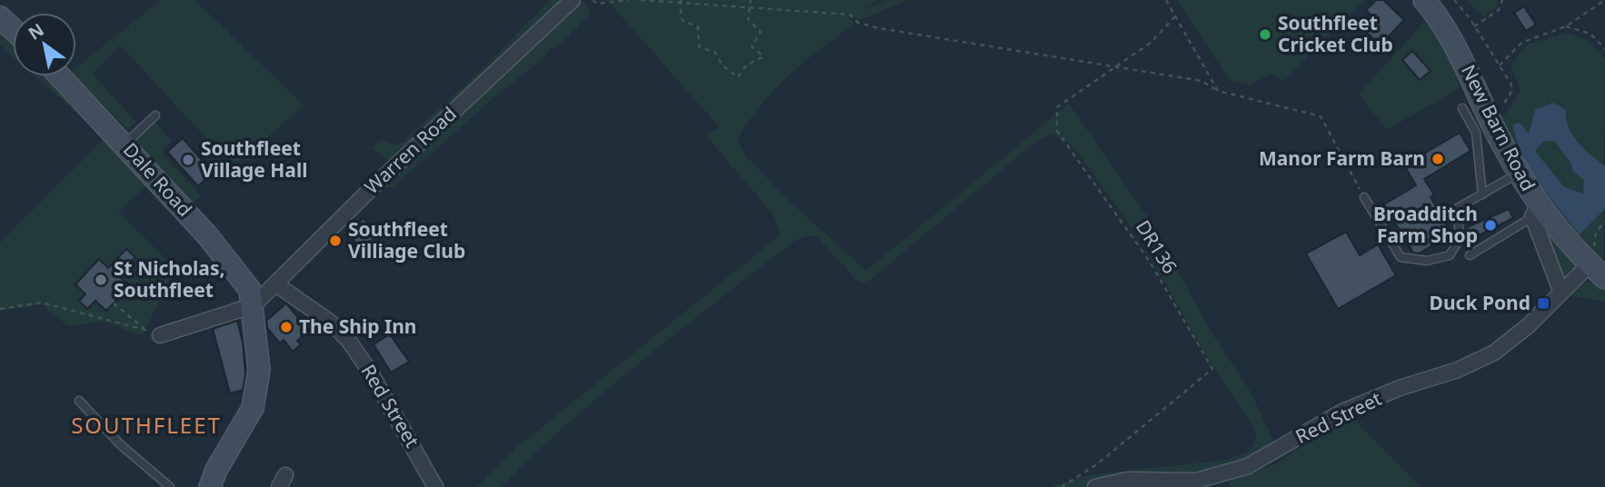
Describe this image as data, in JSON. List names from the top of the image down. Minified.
{"streets":{"street":["New Barn Road","Warren Road","Dale Road","Red Street"],"path":["DR136"]},"crossings":[["New Barn Road","Red Street"],["Warren Road","Dale Road"],["Warren Road","Red Street"]],"districts":["SOUTHFLEET"],"places":{"other":["Southfleet Cricket Club","Manor Farm Barn","Southfleet Village Hall","Broadditch Farm Shop","Southfleet Villiage Club","St Nicholas, Southfleet","The Ship Inn"],"transit":["Duck Pond"]},"north":"top left"}
